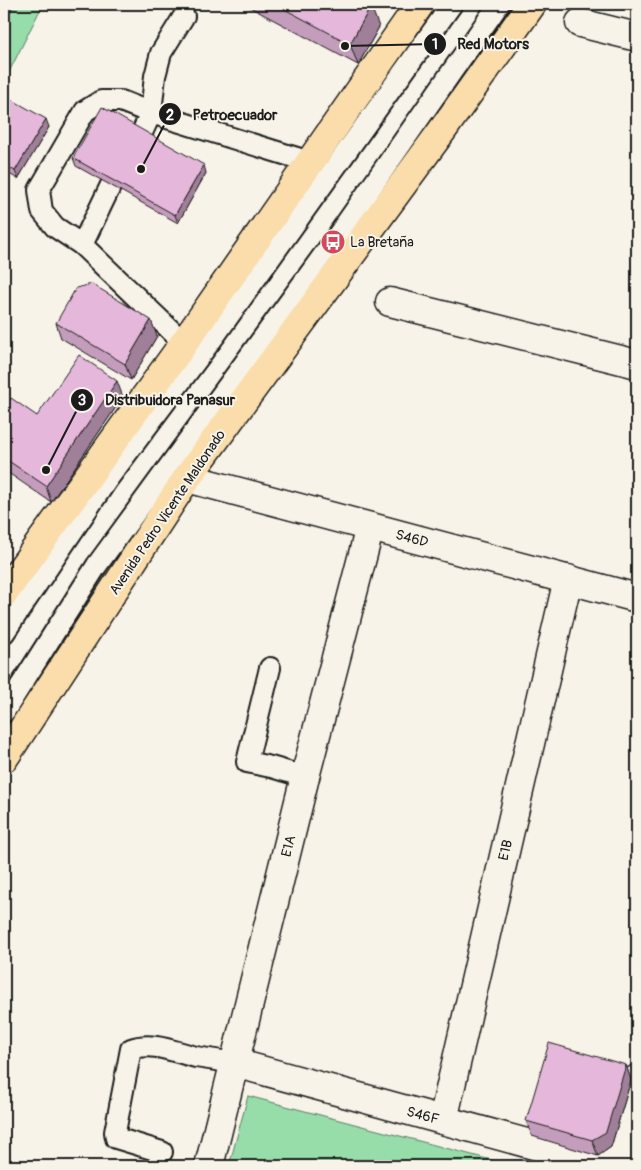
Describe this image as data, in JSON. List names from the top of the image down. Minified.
{"streets":{"main road":["Avenida Pedro Vicente Maldonado"],"street":["S46D","E1A","E1B","S46F"]},"crossings":[["Avenida Pedro Vicente Maldonado","S46D"],["S46D","E1A"],["S46D","E1B"],["E1A","S46F"],["E1B","S46F"]],"places":{"other":["Red Motors","Petroecuador","Distribuidora Panasur"],"bus stop":["La Bretaña"]}}
